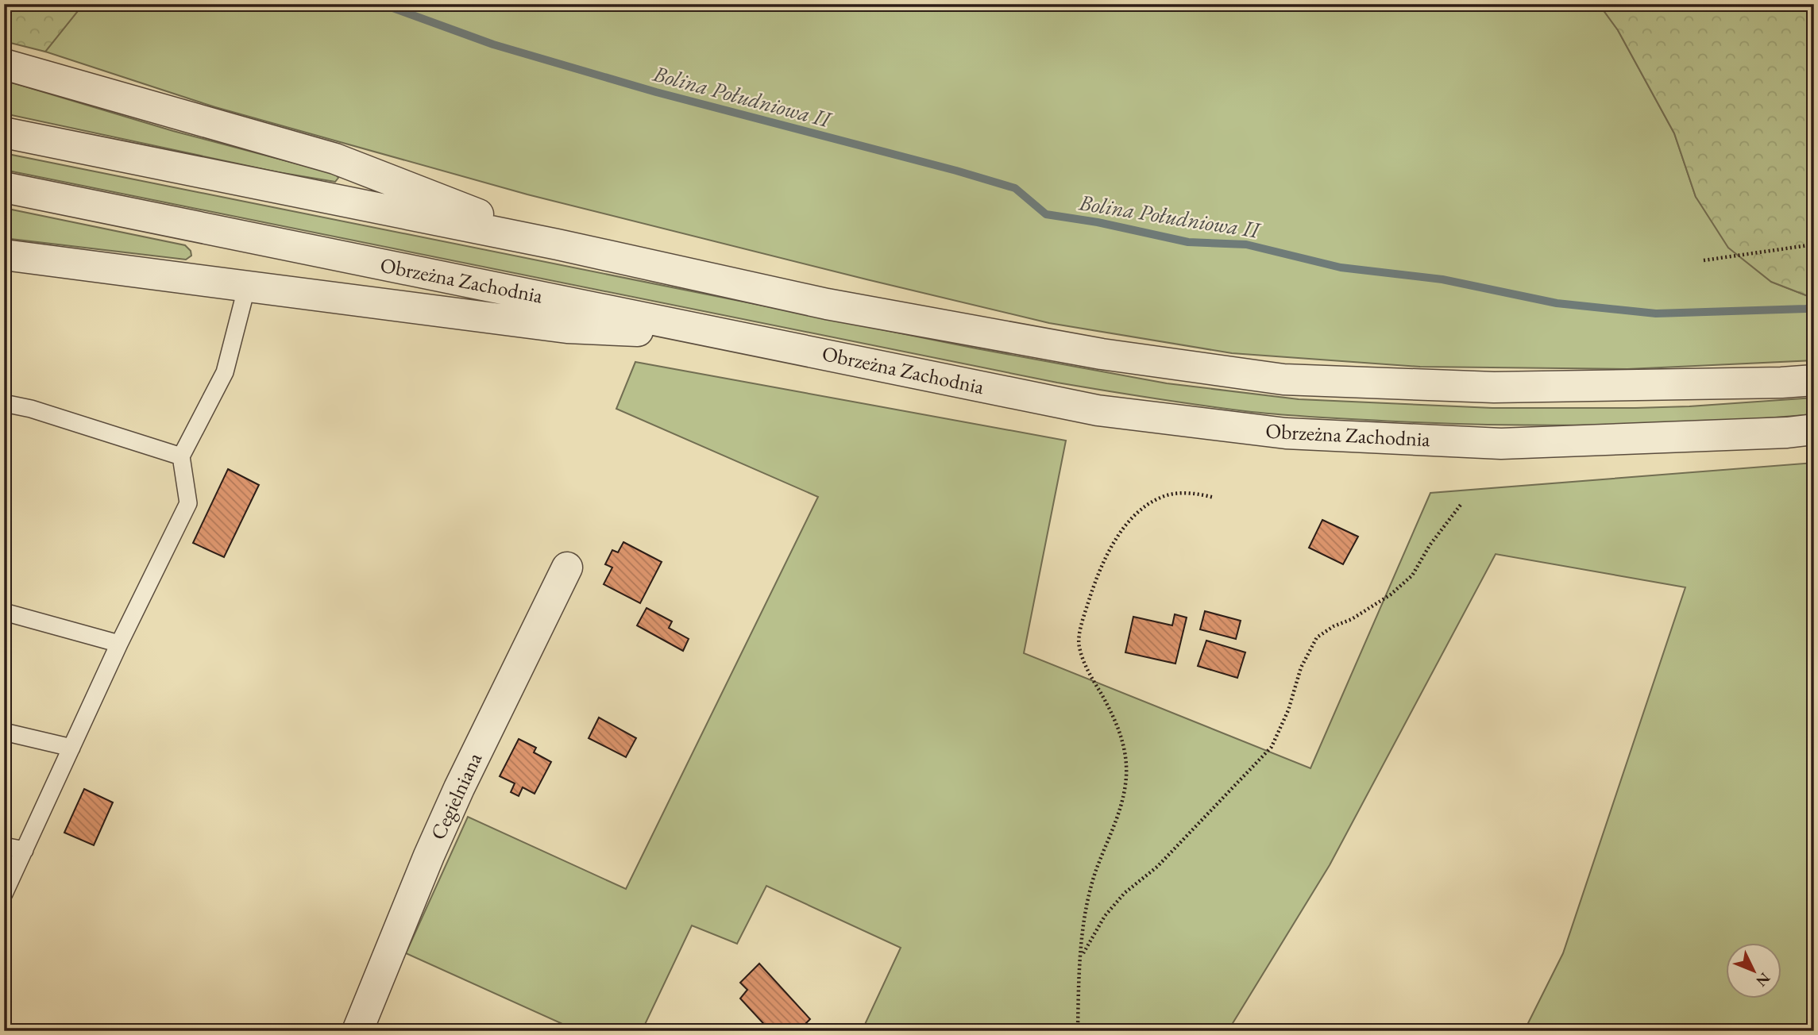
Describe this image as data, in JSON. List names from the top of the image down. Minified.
{"streets":{"street":["Obrzeżna Zachodnia","Cegielniana"]},"water":["Bolina Południowa II"],"north":"bottom right"}
